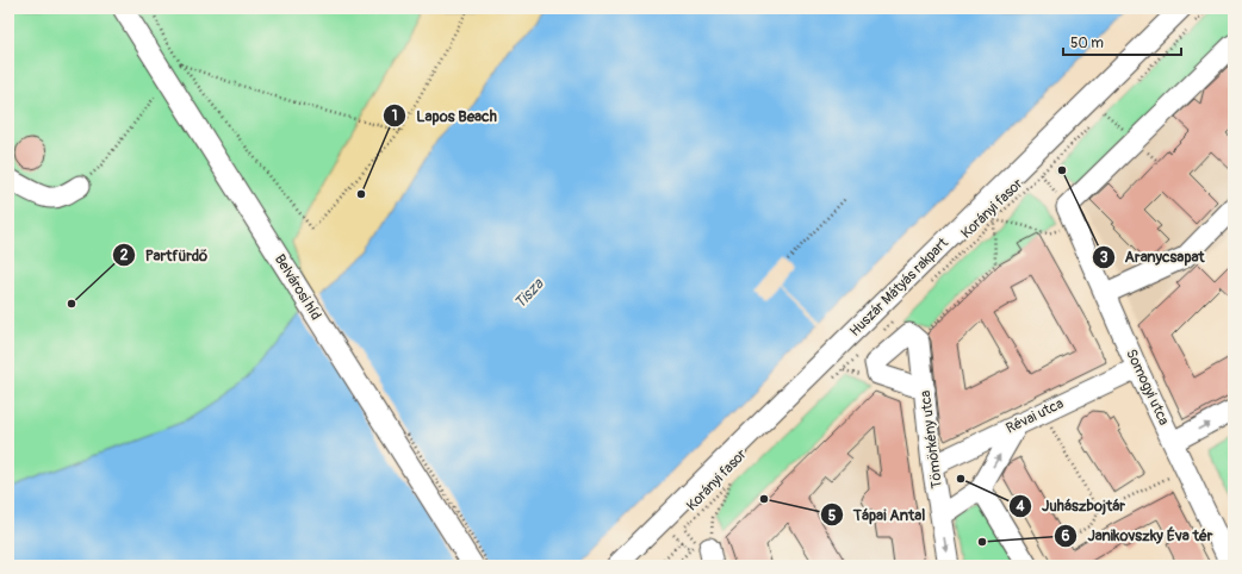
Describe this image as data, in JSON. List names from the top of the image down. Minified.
{"streets":{"street":["Belvárosi híd","Huszár Mátyás rakpart","Somogyi utca","Révai utca","Tömörkény utca"],"path":["Korányi fasor"]},"crossings":[["Somogyi utca","Révai utca"],["Révai utca","Tömörkény utca"]],"water":["Tisza"],"places":["Aranycsapat","Lapos Beach","Partfürdő","Juhászbojtár","Tápai Antal","Janikovszky Éva tér"],"scale_bar":"50 m"}
